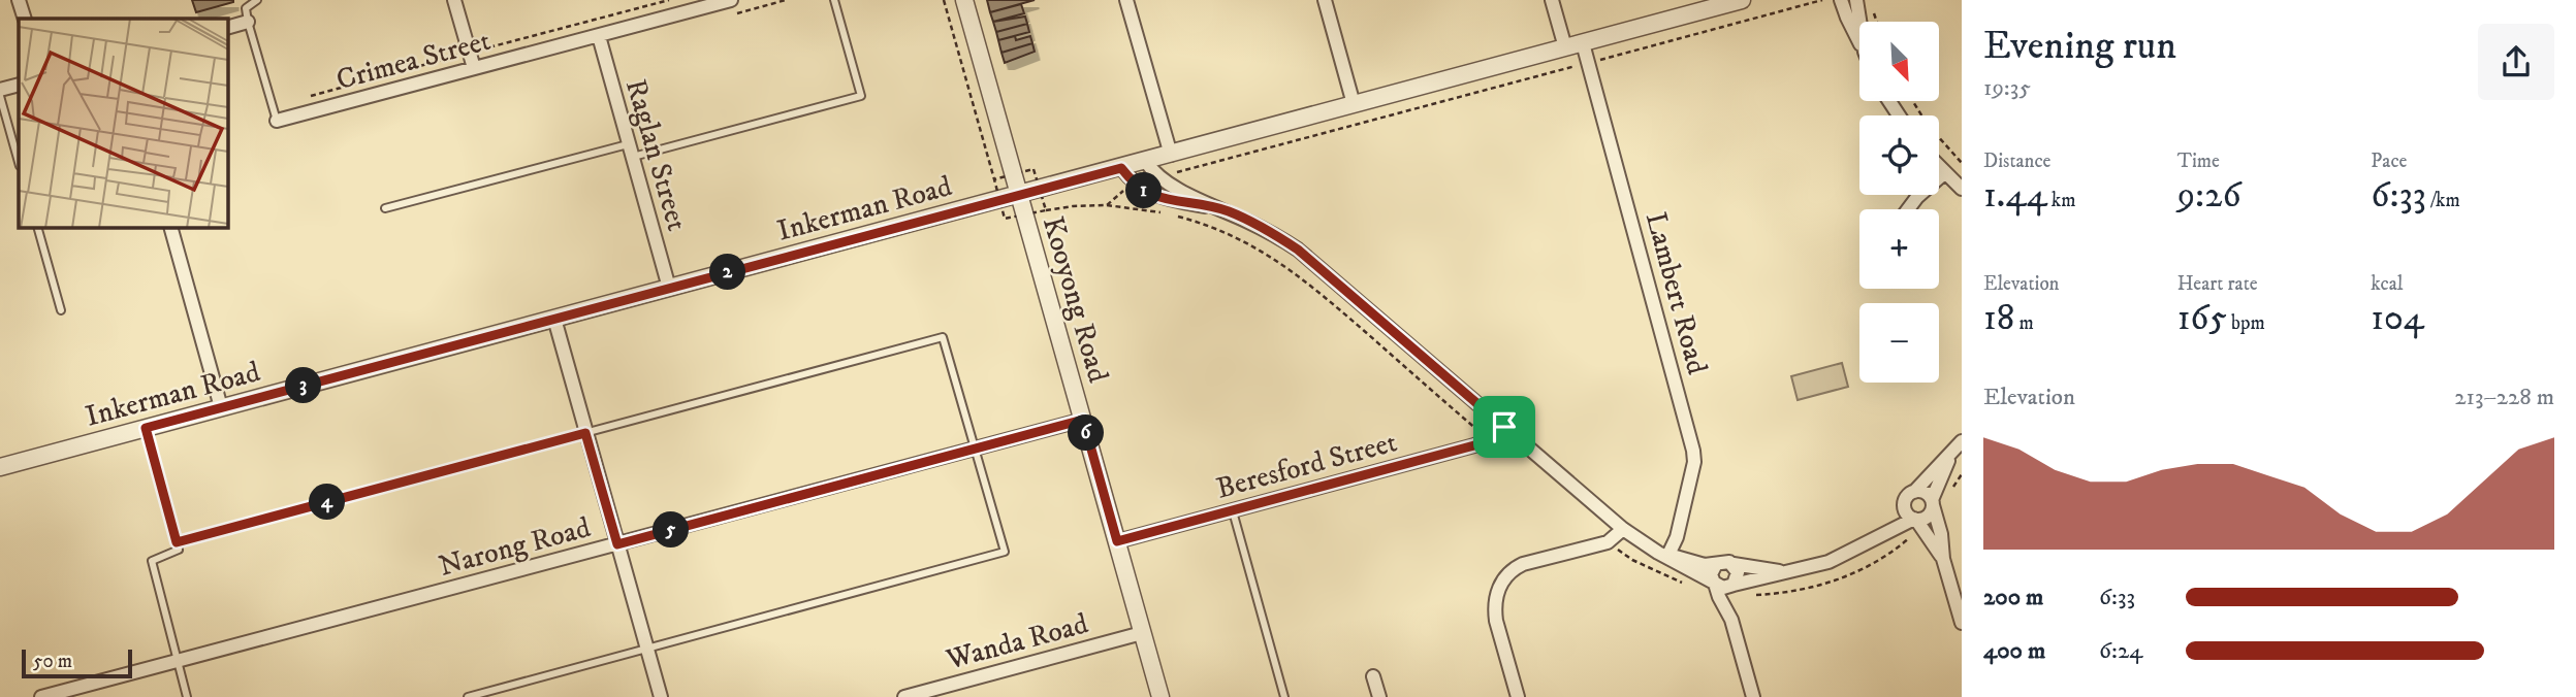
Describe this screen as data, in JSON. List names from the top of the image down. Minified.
{"streets":{"street":["Crimea Street","Raglan Street","Inkerman Road","Lambert Road","Kooyong Road","Beresford Street","Narong Road","Wanda Road"]},"crossings":[["Crimea Street","Raglan Street"],["Raglan Street","Inkerman Road"],["Inkerman Road","Lambert Road"],["Inkerman Road","Kooyong Road"],["Kooyong Road","Beresford Street"],["Kooyong Road","Narong Road"],["Kooyong Road","Wanda Road"]],"scale_bar":"50 m","north":"bottom right","page":{"heading":["Evening run","19:35"],"map_buttons":["+","−"],"stats":[["Distance","1.44 km"],["Time","9:26"],["Pace","6:33 /km"],["Elevation","18 m"],["Heart rate","165 bpm"],["kcal","104"]],"pins":["1","2","3","6","4","5"],"chart":["Elevation","213–228 m"],"list":[{"name":"200 m","note":"6:33"},{"name":"400 m","note":"6:24"}],"scale":"50 m"}}
